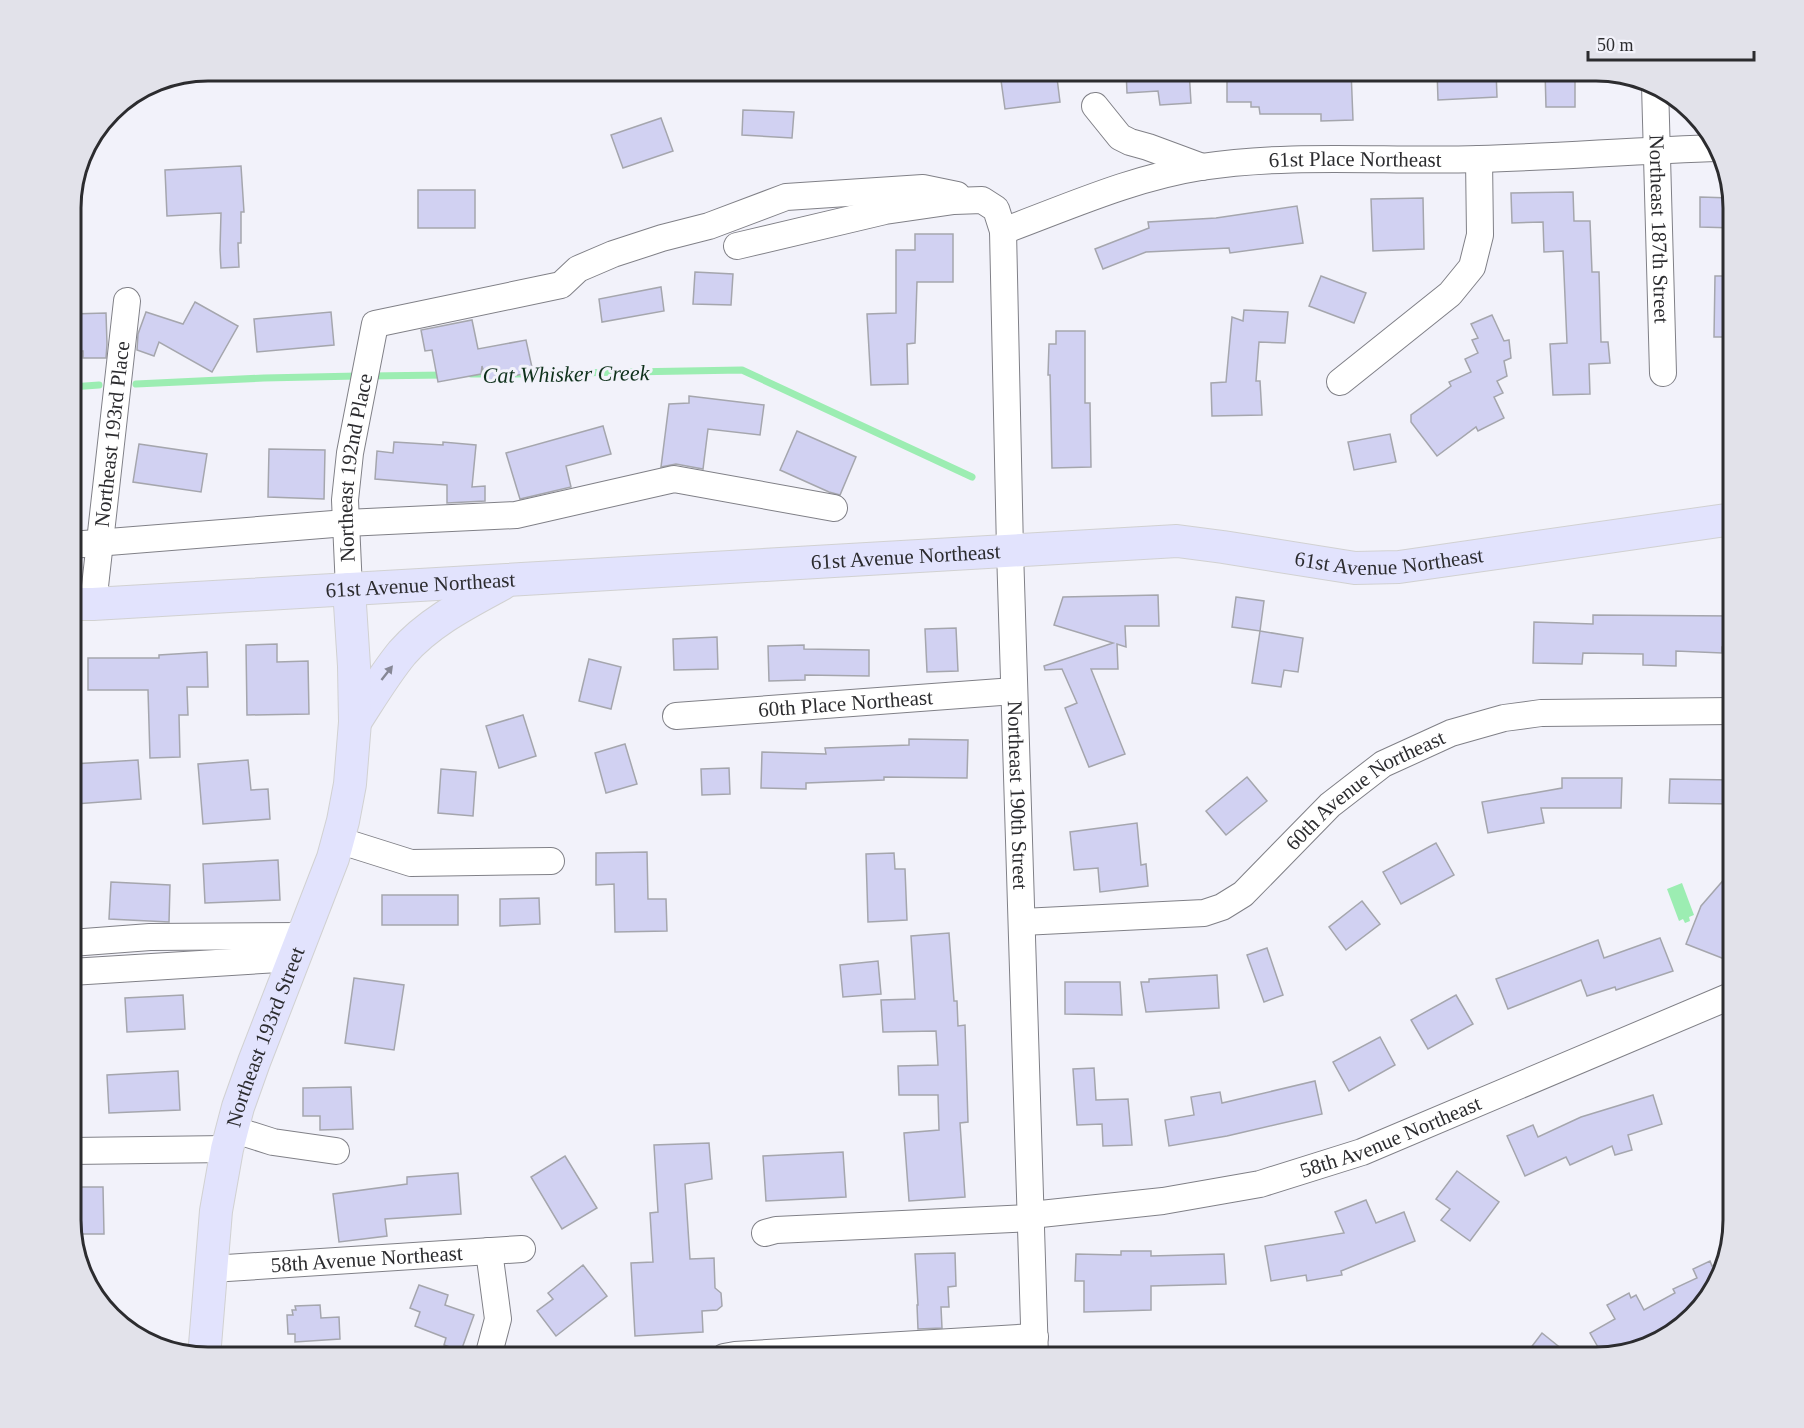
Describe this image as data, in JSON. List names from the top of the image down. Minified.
{"streets":{"main road":["Northeast 192nd Place","61st Avenue Northeast","Northeast 193rd Street"],"street":["61st Place Northeast","Northeast 187th Street","Northeast 193rd Place","60th Place Northeast","60th Avenue Northeast","Northeast 190th Street","58th Avenue Northeast"]},"crossings":[["61st Place Northeast","Northeast 187th Street"],["61st Place Northeast","Northeast 190th Street"],["Northeast 193rd Place","61st Avenue Northeast"],["Northeast 192nd Place","61st Avenue Northeast"],["Northeast 192nd Place","Northeast 193rd Street"],["61st Avenue Northeast","Northeast 190th Street"],["60th Place Northeast","Northeast 190th Street"],["60th Avenue Northeast","Northeast 190th Street"],["Northeast 190th Street","58th Avenue Northeast"],["Northeast 193rd Street","58th Avenue Northeast"]],"water":["Cat Whisker Creek"],"scale_bar":"50 m"}
